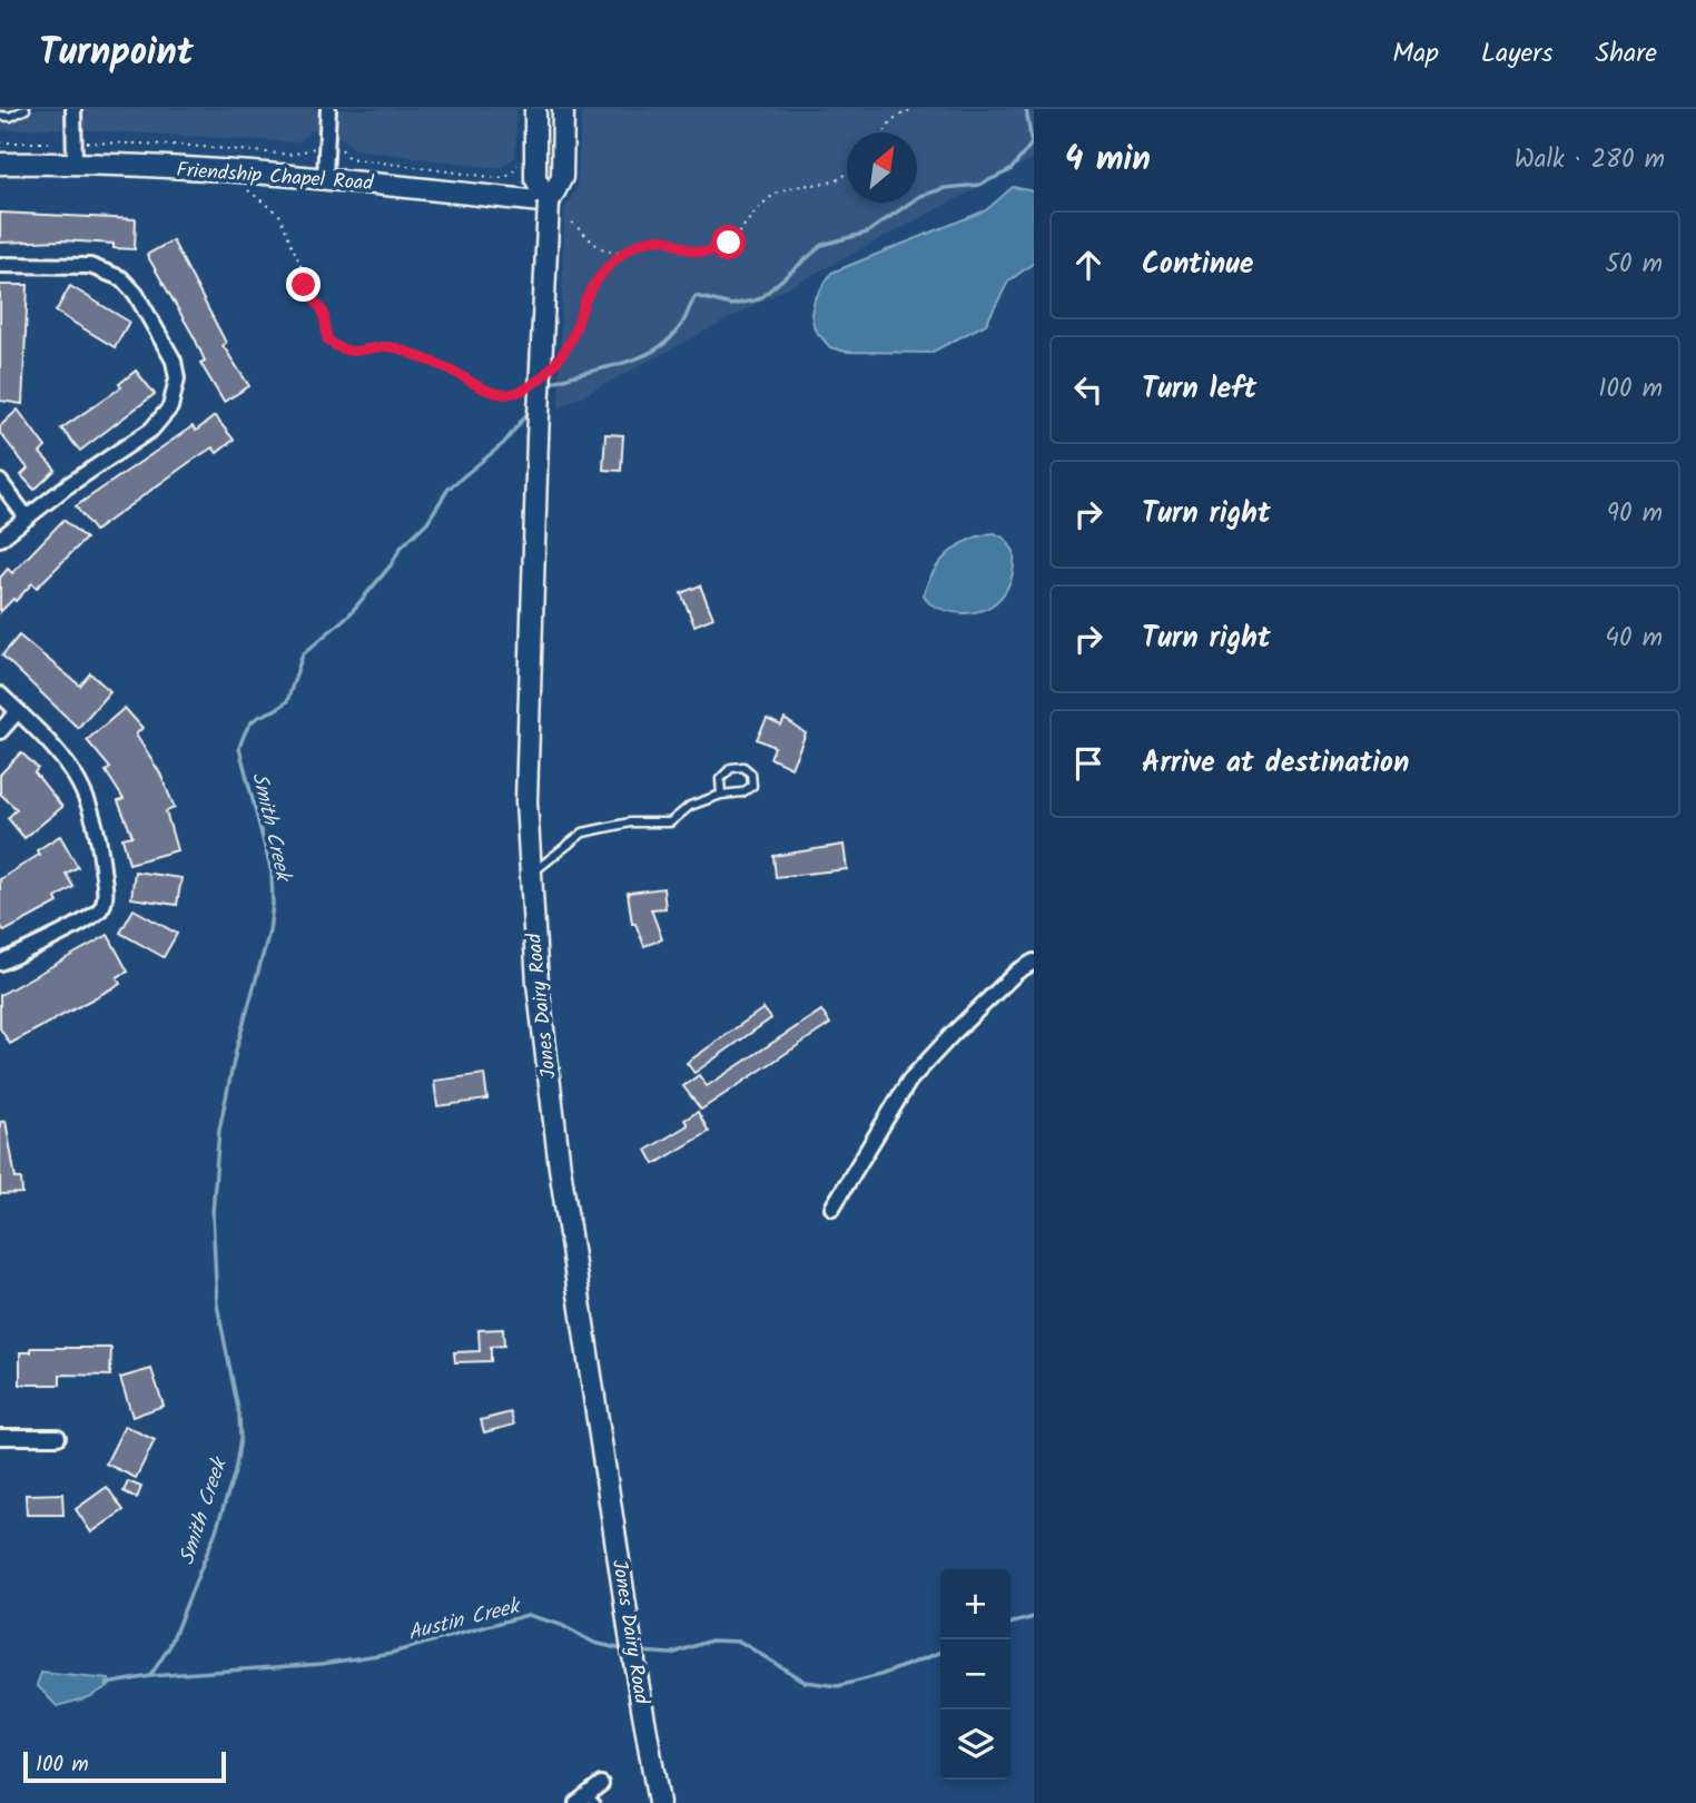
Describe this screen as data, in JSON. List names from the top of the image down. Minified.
{"streets":{"street":["Friendship Chapel Road","Jones Dairy Road"]},"crossings":[["Friendship Chapel Road","Jones Dairy Road"]],"water":["Smith Creek","Austin Creek"],"scale_bar":"100 m","north":"top right","page":{"header":"Turnpoint","nav":["Map","Layers","Share"],"heading":["4 min","Walk · 280 m"],"list":[["Continue","50 m"],["Turn left","100 m"],["Turn right","90 m"],["Turn right","40 m"],"Arrive at destination"],"map_buttons":["+","−"],"scale":"100 m"}}
